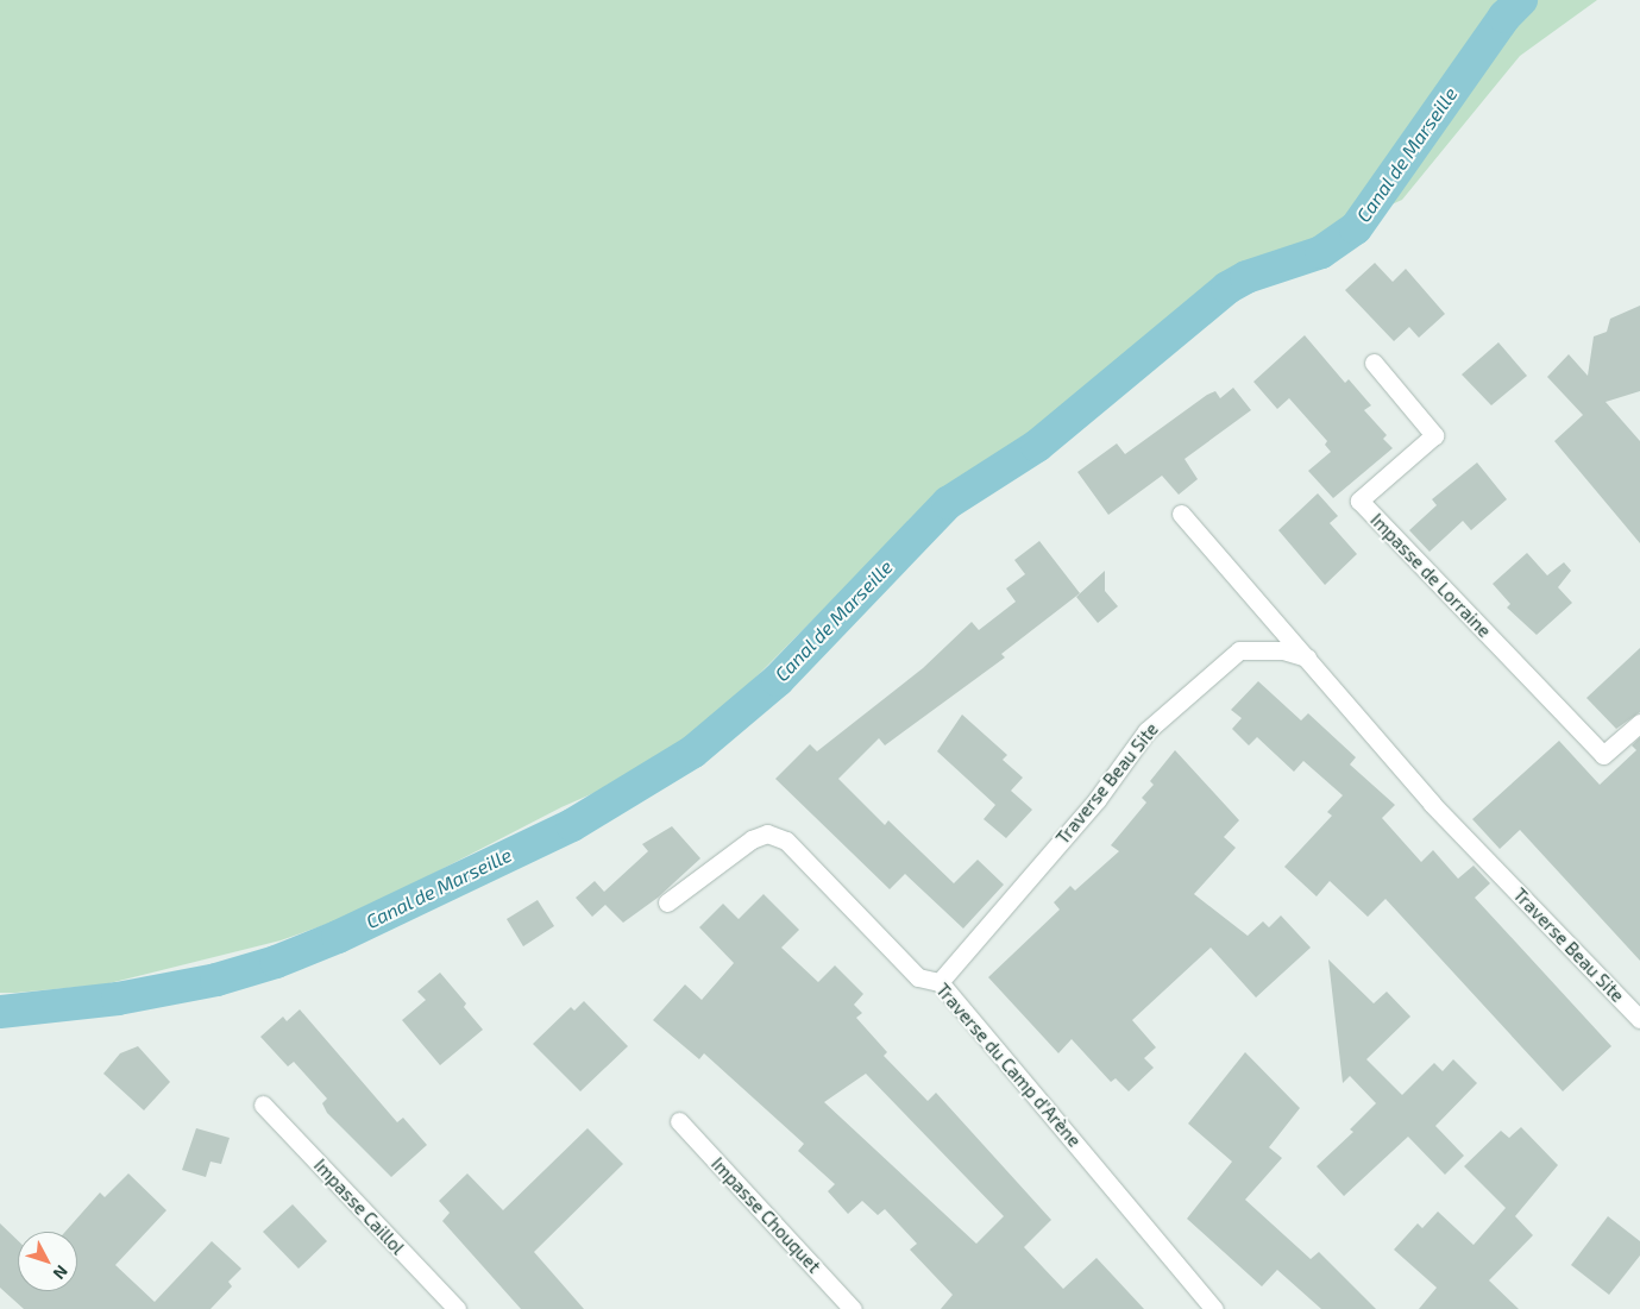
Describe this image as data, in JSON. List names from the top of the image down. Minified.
{"streets":{"street":["Impasse de Lorraine","Traverse Beau Site","Traverse du Camp d'Arène","Impasse Caillol","Impasse Chouquet"]},"crossings":[["Traverse Beau Site","Traverse du Camp d'Arène"]],"water":["Canal de Marseille"],"north":"bottom right"}
